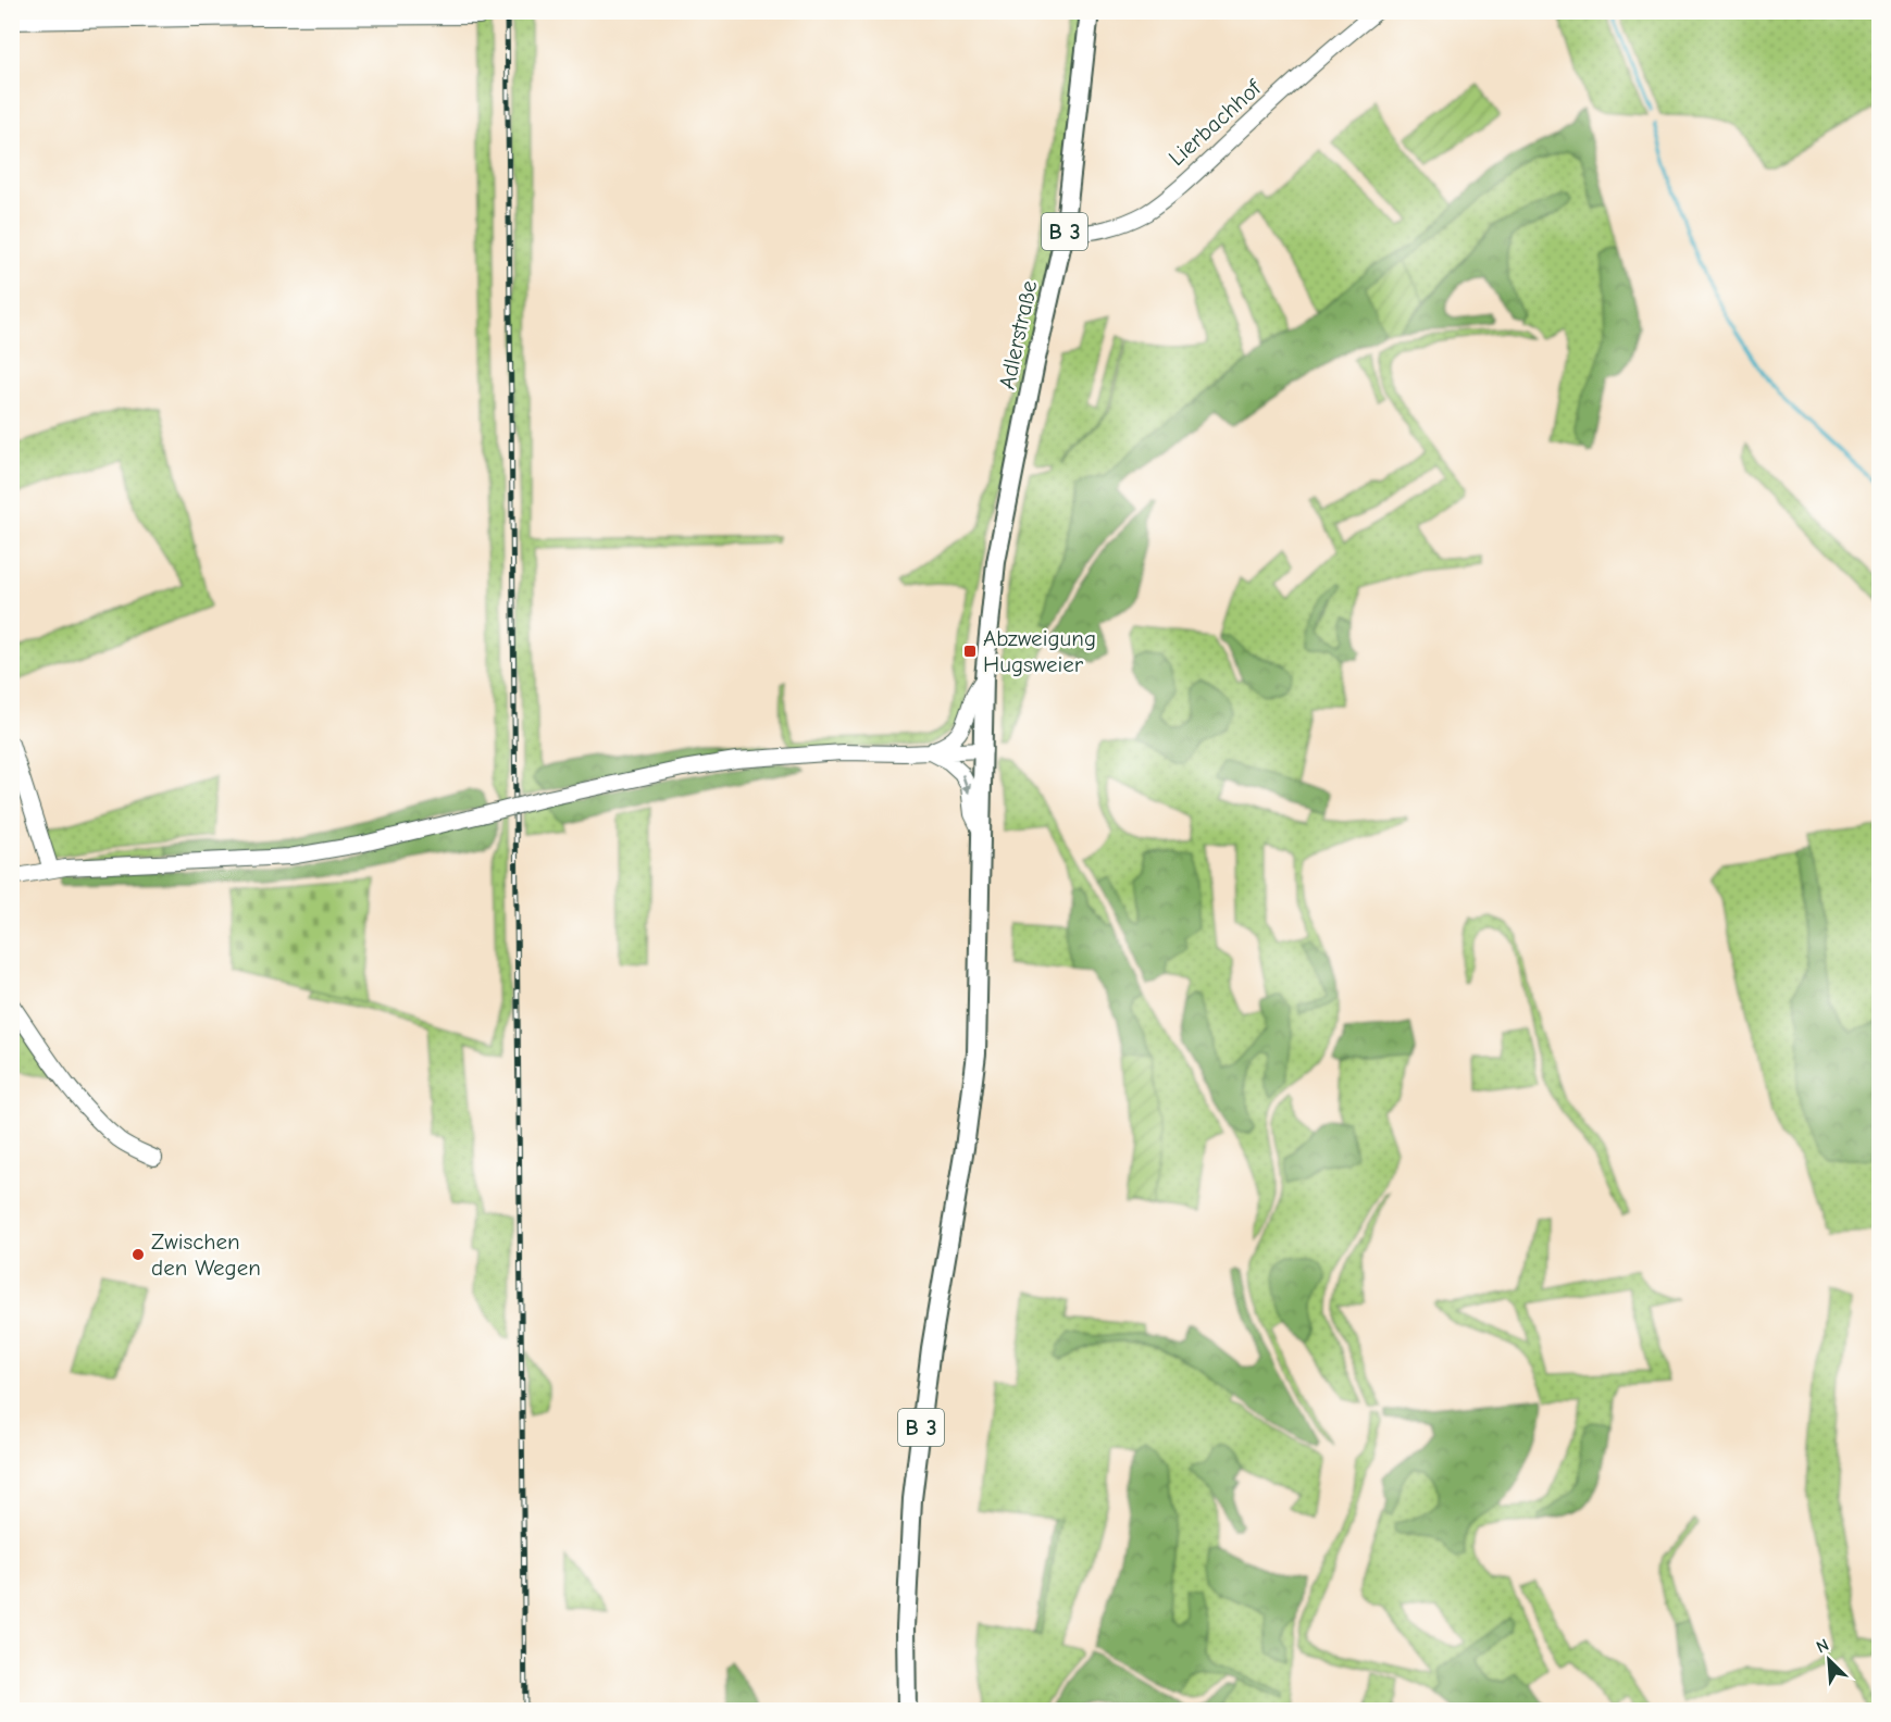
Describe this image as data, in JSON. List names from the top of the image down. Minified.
{"streets":{"main road":["B 3","Adlerstraße"],"street":["Lierbachhof"]},"crossings":[["Lierbachhof","Adlerstraße"],["B 3","Adlerstraße"]],"places":{"transit":["Abzweigung Hugsweier"],"other":["Zwischen den Wegen"]},"north":"top left"}
